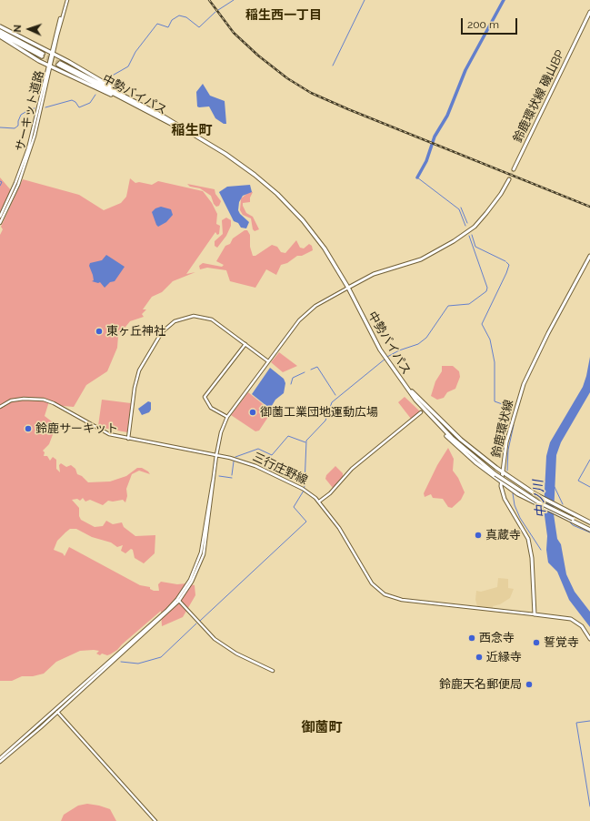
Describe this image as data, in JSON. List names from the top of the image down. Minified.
{"streets":{"highway":["中勢バイパス"],"main road":["鈴鹿環状線 磯山BP","鈴鹿環状線"],"street":["サーキット道路","三行庄野線"]},"crossings":[["鈴鹿環状線","三行庄野線"]],"districts":["稲生西一丁目","稲生町","御薗町"],"water":["中ノ川"],"places":["東ヶ丘神社","御薗工業団地運動広場","鈴鹿サーキット","真蔵寺","西念寺","誓覚寺","近縁寺","鈴鹿天名郵便局"],"scale_bar":"200 m","north":"left"}
